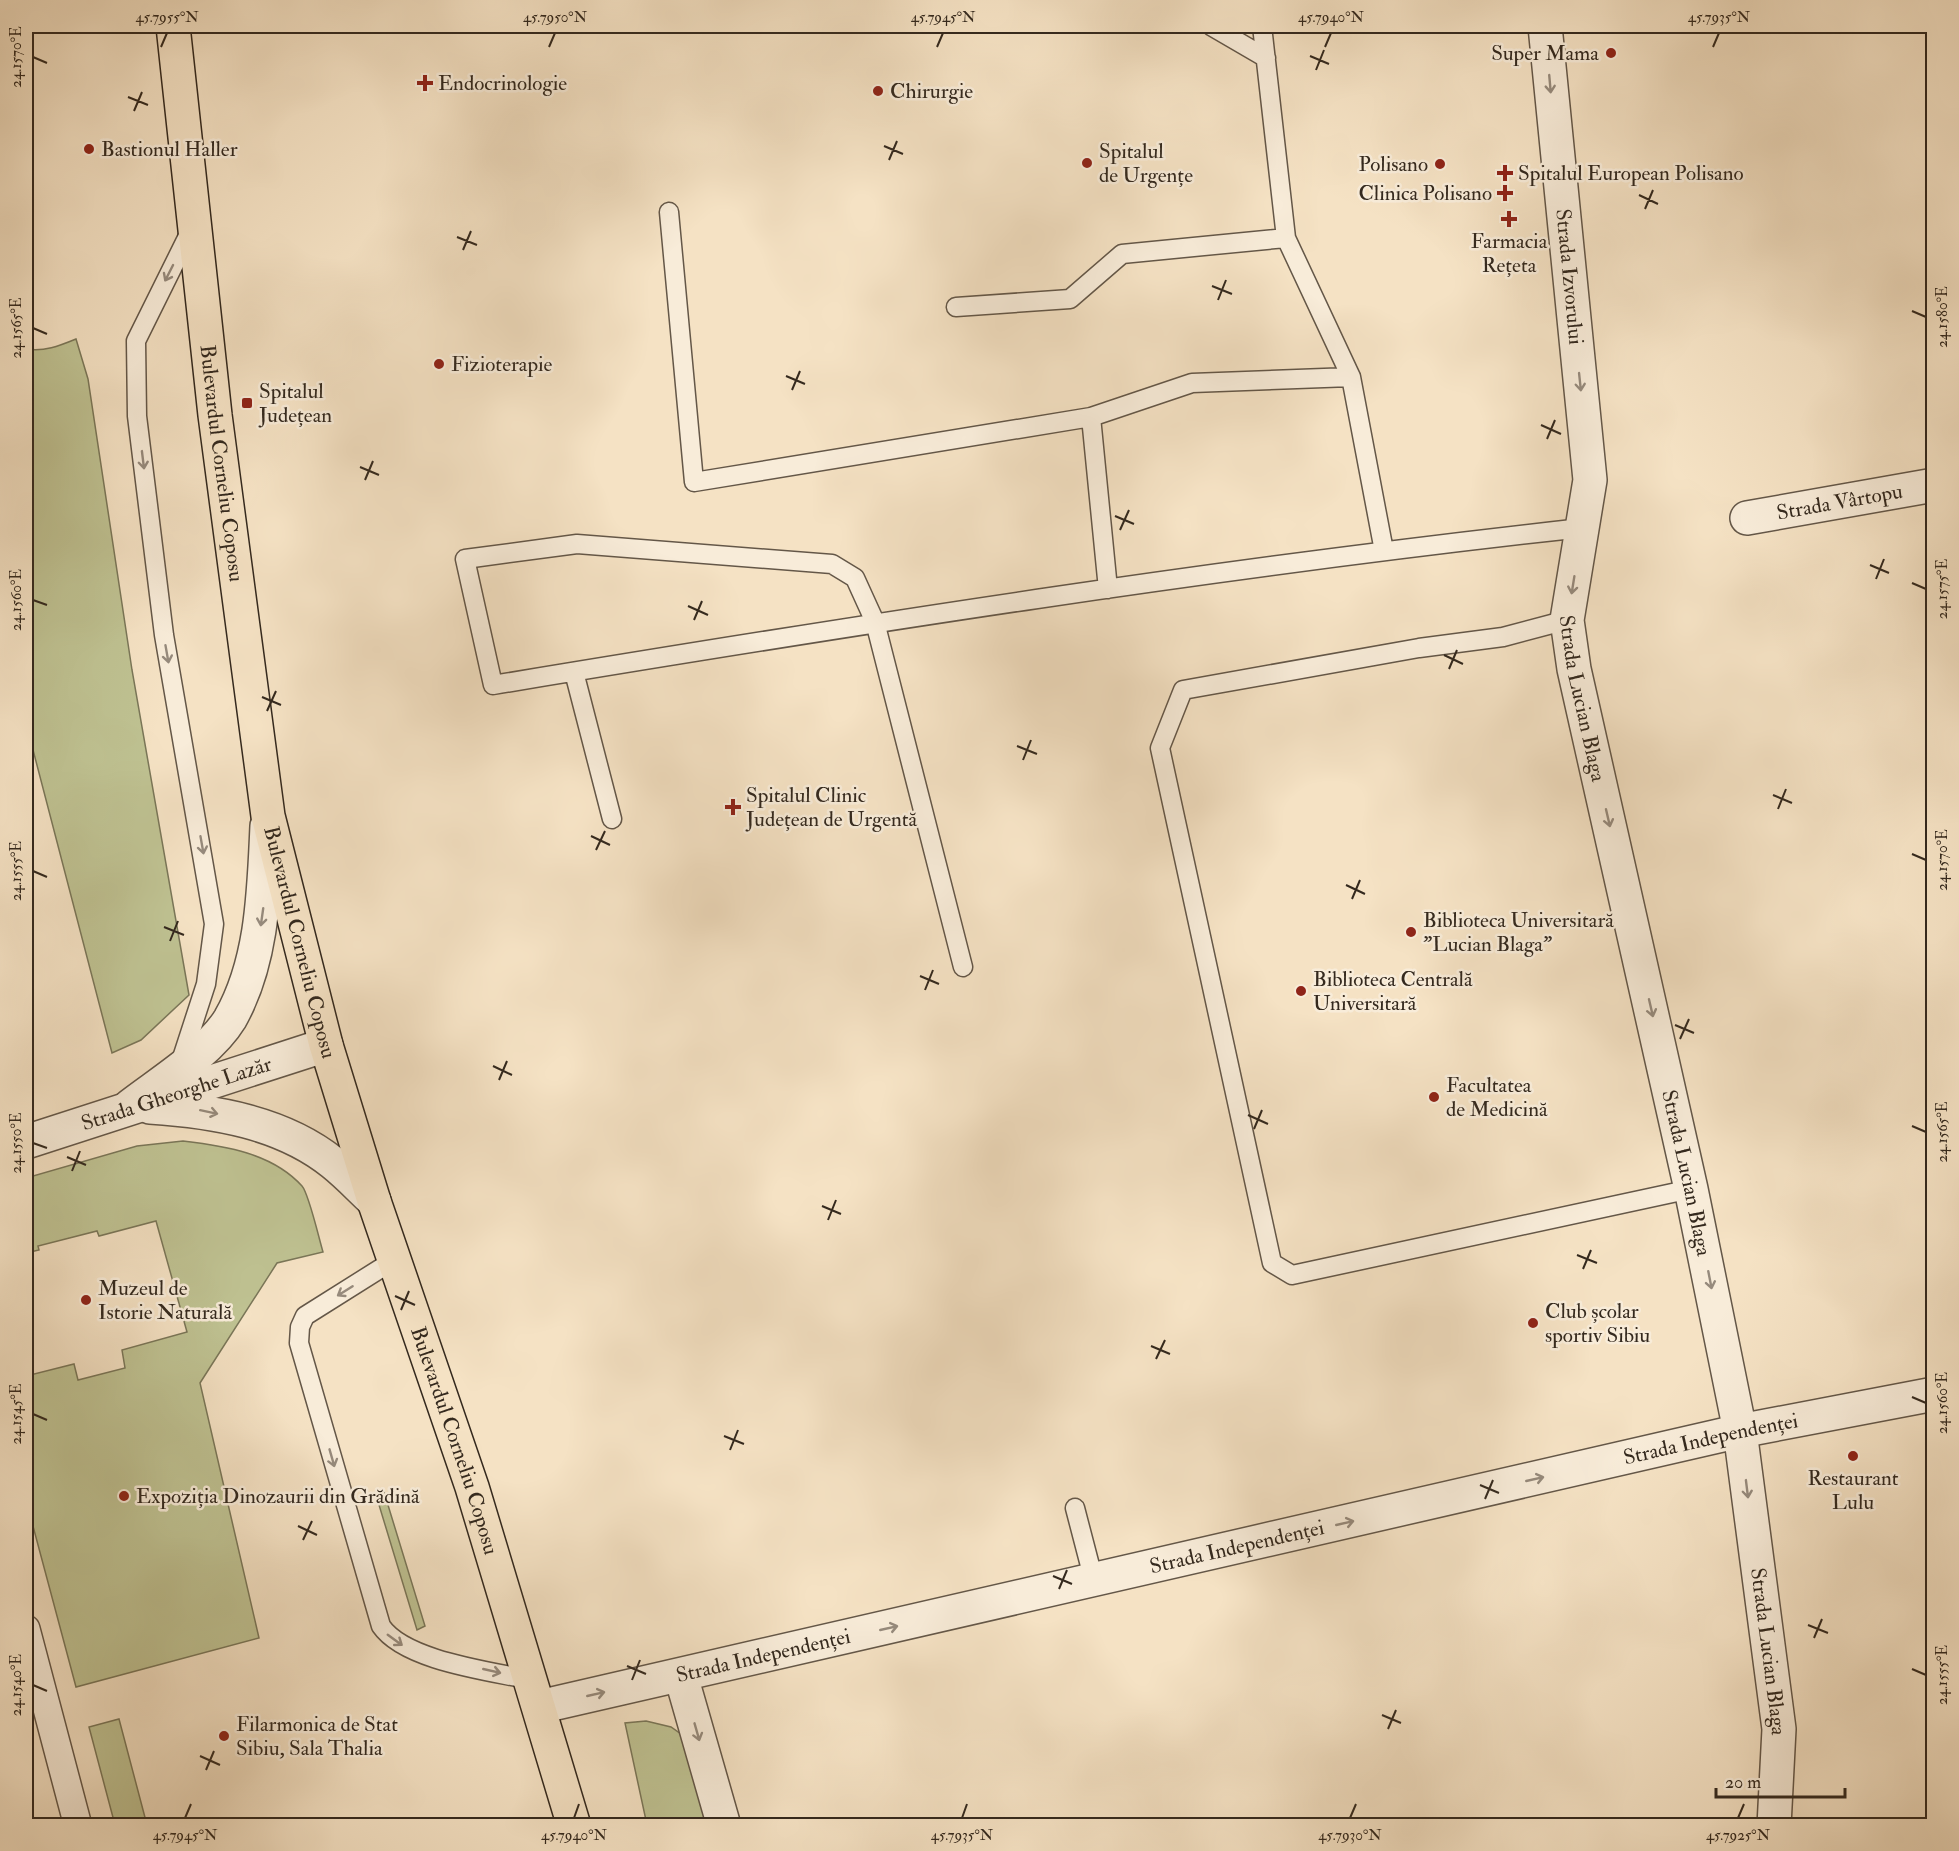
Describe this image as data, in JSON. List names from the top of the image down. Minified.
{"streets":{"main road":["Bulevardul Corneliu Coposu"],"street":["Strada Izvorului","Strada Vârtopu","Strada Lucian Blaga","Strada Gheorghe Lazăr","Strada Independenței"]},"crossings":[["Strada Izvorului","Strada Lucian Blaga"],["Bulevardul Corneliu Coposu","Strada Gheorghe Lazăr"],["Bulevardul Corneliu Coposu","Strada Independenței"],["Strada Lucian Blaga","Strada Independenței"]],"one_way":["Strada Izvorului","Strada Lucian Blaga","Strada Independenței"],"places":{"other":["Super Mama","Chirurgie","Bastionul Haller","Spitalul de Urgențe","Polisano","Fizioterapie","Biblioteca Universitară \"Lucian Blaga\"","Biblioteca Centrală Universitară","Facultatea de Medicină","Muzeul de Istorie Naturală","Club școlar sportiv Sibiu","Restaurant Lulu","Expoziția Dinozaurii din Grădină","Filarmonica de Stat Sibiu, Sala Thalia"],"health":["Endocrinologie","Spitalul European Polisano","Clinica Polisano","Farmacia Rețeta","Spitalul Clinic Județean de Urgentă"],"transit":["Spitalul Județean"]},"scale_bar":"20 m","coordinates":["45.7955°N","45.7950°N","45.7945°N","45.7940°N","45.7935°N","24.1570°E","24.1580°E","24.1565°E","24.1575°E","24.1560°E","24.1555°E","24.1550°E","24.1545°E","24.1540°E","45.7930°N","45.7925°N"]}
